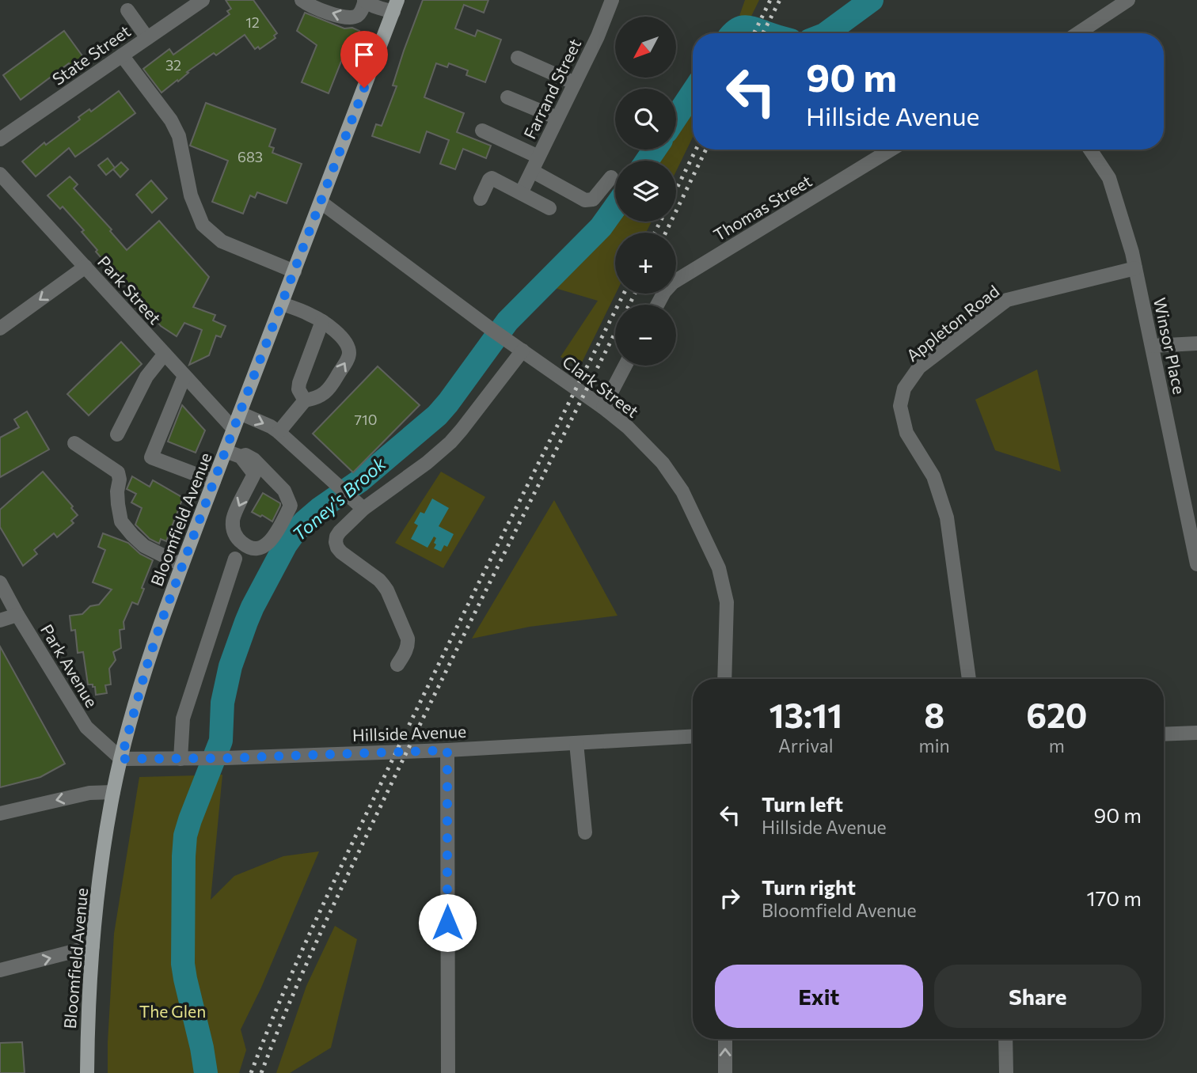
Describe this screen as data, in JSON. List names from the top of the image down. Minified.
{"streets":{"main road":["Bloomfield Avenue"],"street":["State Street","Farrand Street","Thomas Street","Park Street","Appleton Road","Winsor Place","Clark Street","Park Avenue","Hillside Avenue"]},"crossings":[["Park Street","Bloomfield Avenue"],["Appleton Road","Winsor Place"],["Clark Street","Bloomfield Avenue"],["Bloomfield Avenue","Park Avenue"],["Bloomfield Avenue","Hillside Avenue"],["Park Avenue","Hillside Avenue"]],"water":["Toney's Brook"],"parks":["The Glen"],"house_numbers":["12","32","683","710"],"north":"bottom left","page":{"map_buttons":["+","−"],"turn":["90 m","Hillside Avenue"],"eta":["13:11","Arrival","8","min","620","m"],"list":[{"name":"Turn left","note":"Hillside Avenue","value":"90 m"},{"name":"Turn right","note":"Bloomfield Avenue","value":"170 m"}],"buttons":["Exit","Share"]}}
